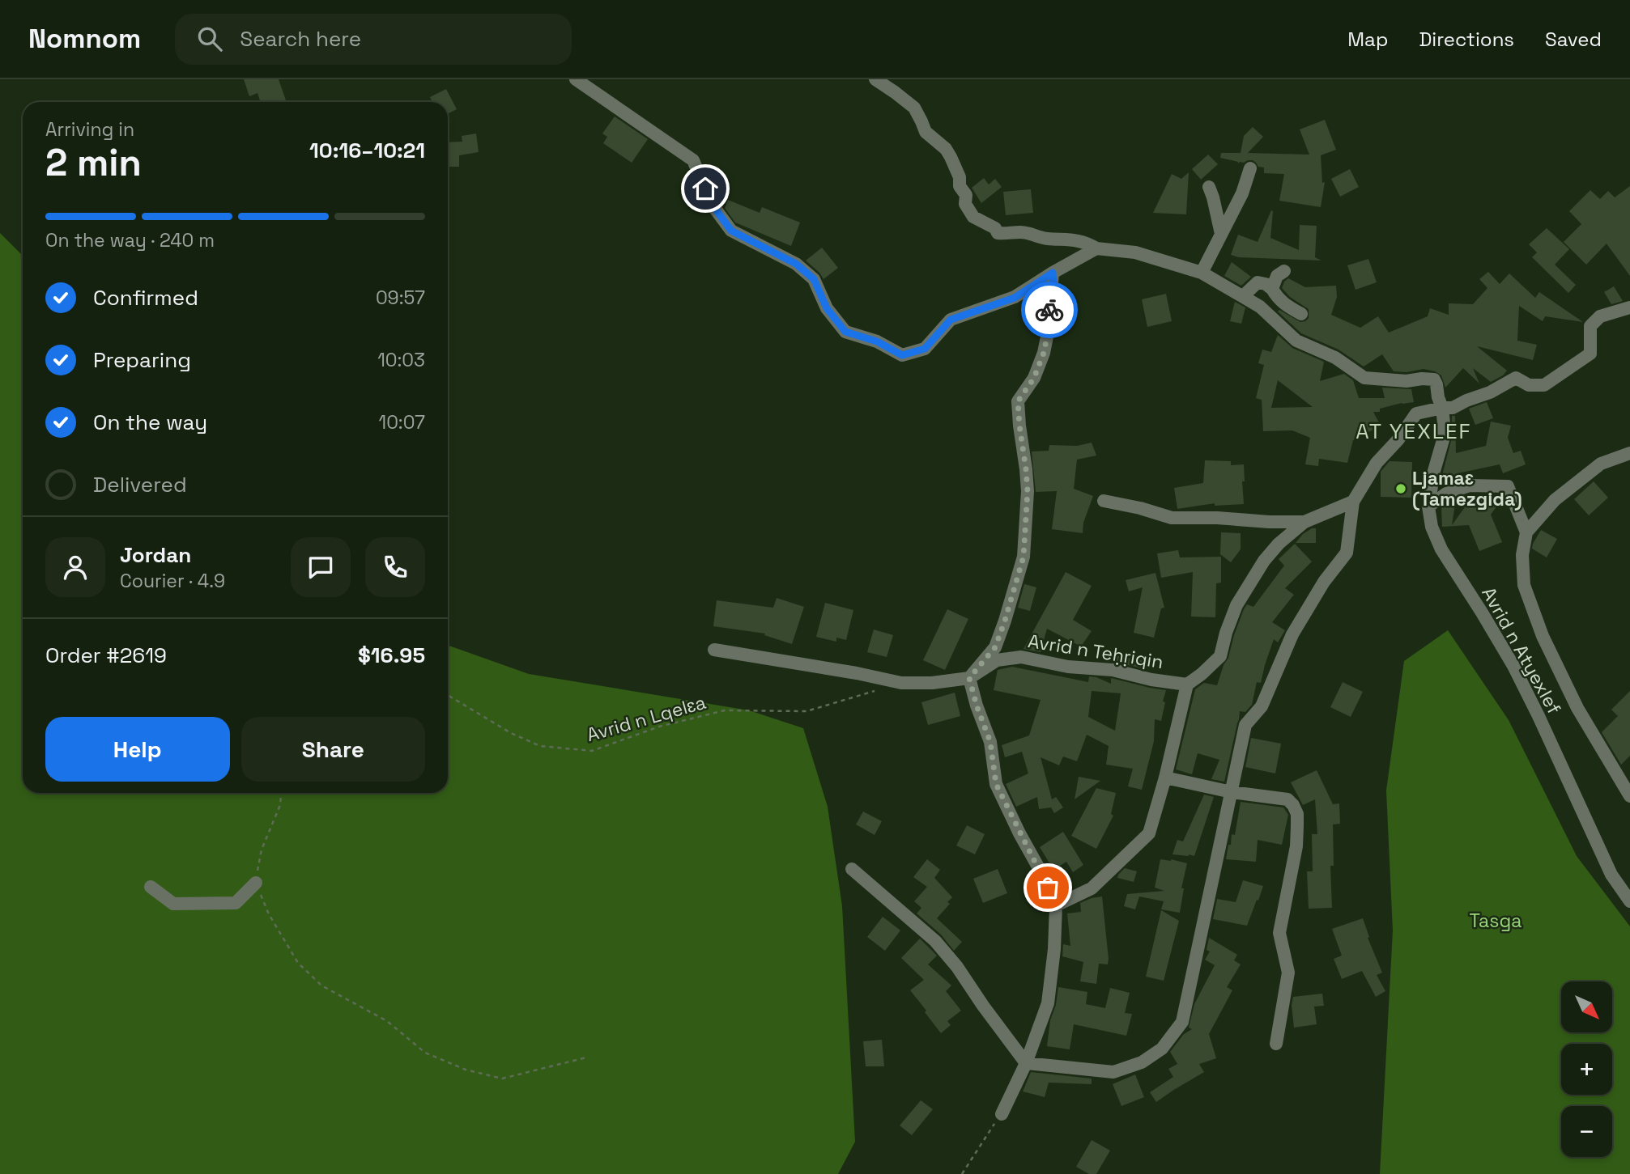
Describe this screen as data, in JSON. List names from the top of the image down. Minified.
{"streets":{"street":["Avrid n Atyexlef","Avrid n Teḥṛiqin"],"path":["Avrid n Lqelɛa"]},"districts":["AT YEXLEF"],"parks":["Tasga"],"places":["Ljamaɛ (Tamezgida)"],"north":"bottom right","page":{"header":"Nomnom","search":"Search here","nav":["Map","Directions","Saved"],"heading":["2 min","Arriving in","10:16–10:21"],"panel":["Jordan","Courier · 4.9","Order #2619","$16.95"],"bar":"On the way · 240 m","list":[["Confirmed","09:57"],["Preparing","10:03"],["On the way","10:07"],"Delivered"],"buttons":["Help","Share"],"map_buttons":["+","−"]}}
